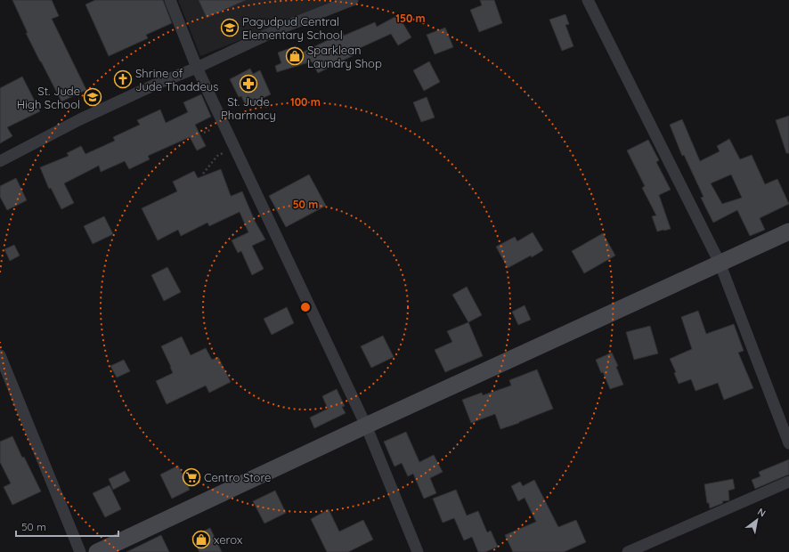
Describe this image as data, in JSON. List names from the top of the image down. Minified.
{"places":{"school or university":["Pagudpud Central Elementary School","St. Jude High School"],"shop":["Sparklean Laundry Shop","xerox"],"church":["Shrine of Jude Thaddeus"],"pharmacy":["St. Jude Pharmacy"],"supermarket":["Centro Store"]},"scale_bar":"50 m","north":"top right","rings":["150 m","100 m","50 m"]}
